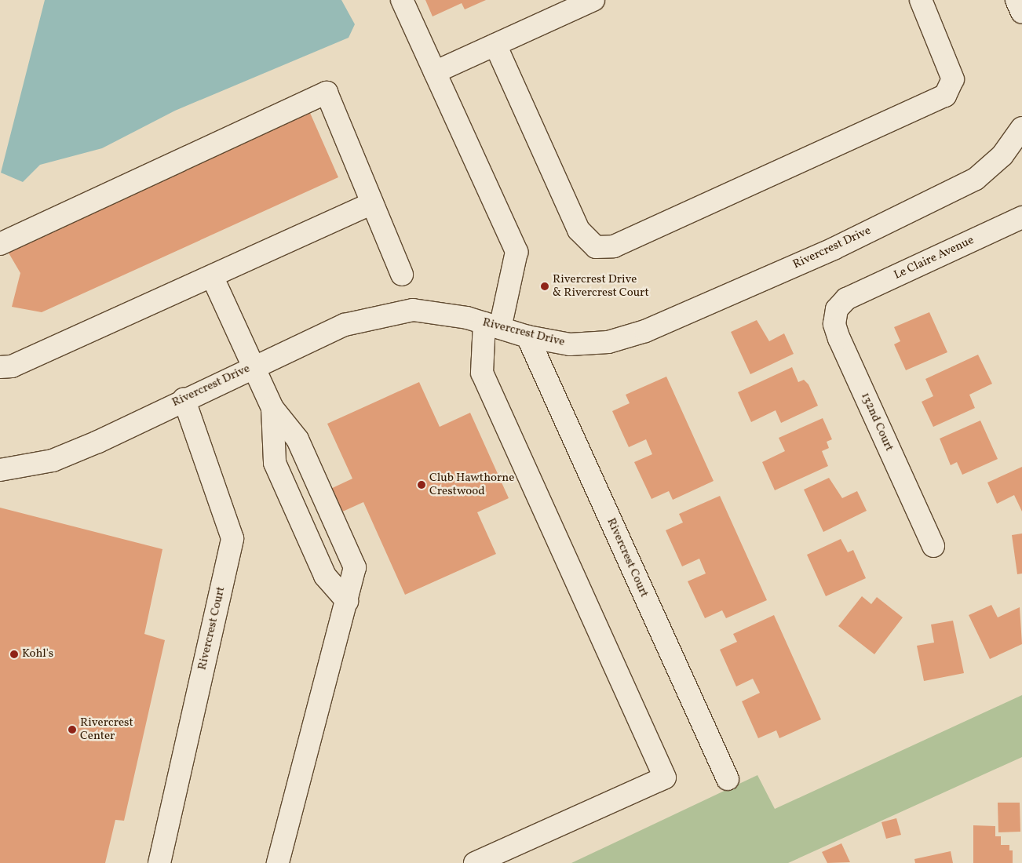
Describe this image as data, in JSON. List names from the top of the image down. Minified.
{"streets":{"street":["Rivercrest Drive","Le Claire Avenue","132nd Court","Rivercrest Court"]},"crossings":[["Rivercrest Drive","Rivercrest Court"],["Le Claire Avenue","132nd Court"]],"places":["Rivercrest Drive & Rivercrest Court","Club Hawthorne Crestwood","Kohl's","Rivercrest Center"]}
